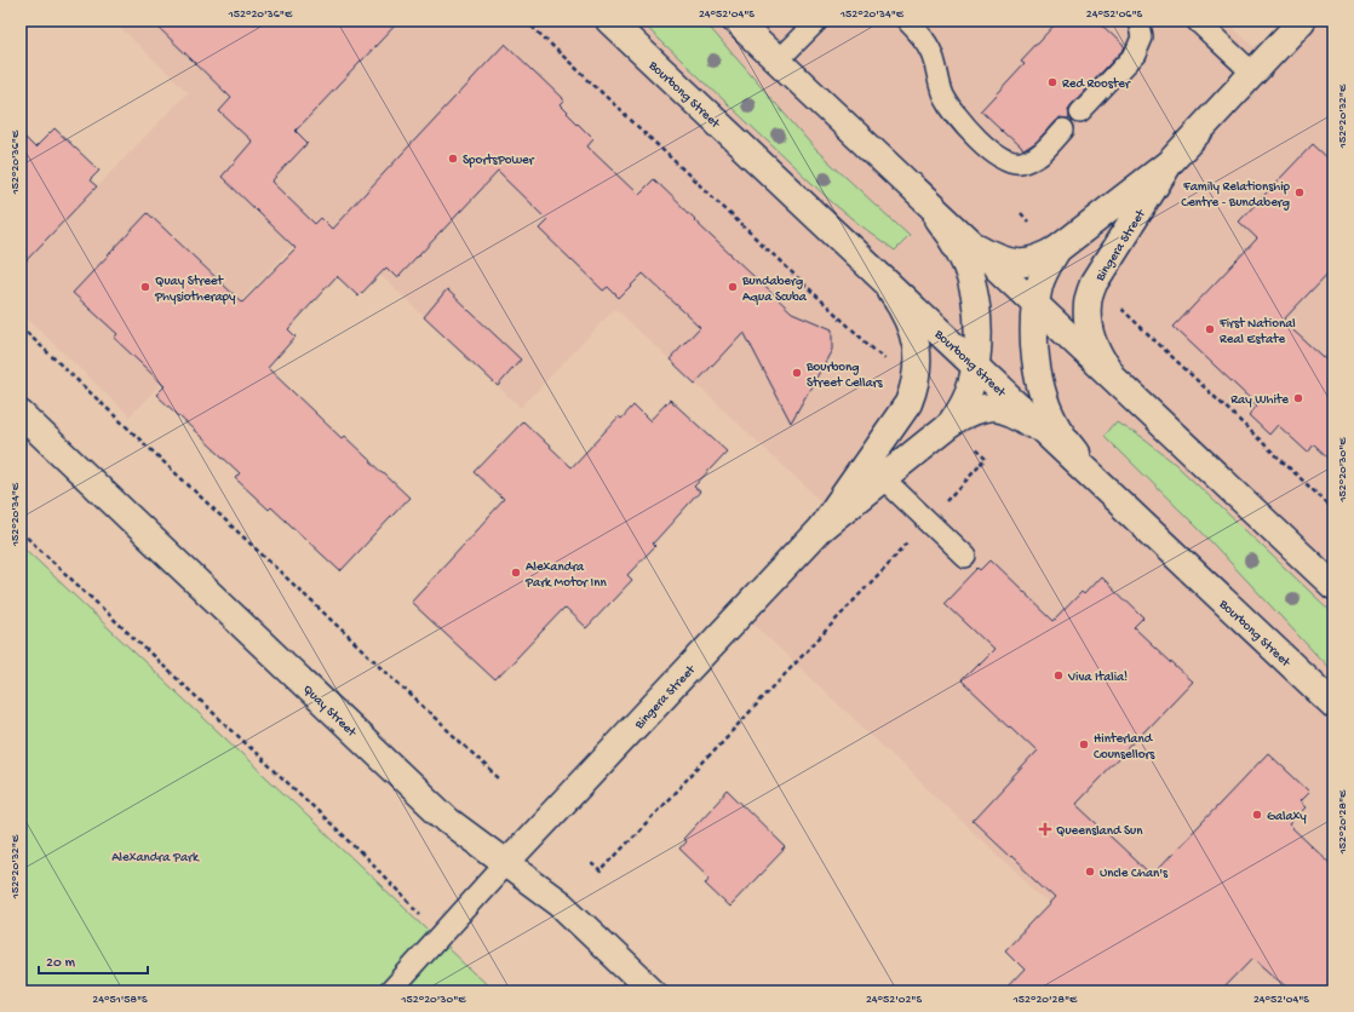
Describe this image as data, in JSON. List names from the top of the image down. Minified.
{"streets":{"street":["Bourbong Street","Bingera Street","Quay Street"]},"crossings":[["Bourbong Street","Bingera Street"],["Bingera Street","Quay Street"]],"parks":["Alexandra Park"],"places":{"other":["Red Rooster","SportsPower","Family Relationship Centre - Bundaberg","Quay Street Physiotherapy","Bundaberg Aqua Scuba","First National Real Estate","Bourbong Street Cellars","Ray White","Alexandra Park Motor Inn","Viva Italia!","Hinterland Counsellors","Galaxy","Uncle Chan's"],"health":["Queensland Sun"]},"scale_bar":"20 m","coordinates":["152°20'36\"E","24°52'04\"S","152°20'34\"E","24°52'06\"S","152°20'32\"E","152°20'30\"E","152°20'28\"E","24°51'58\"S","24°52'02\"S"]}
